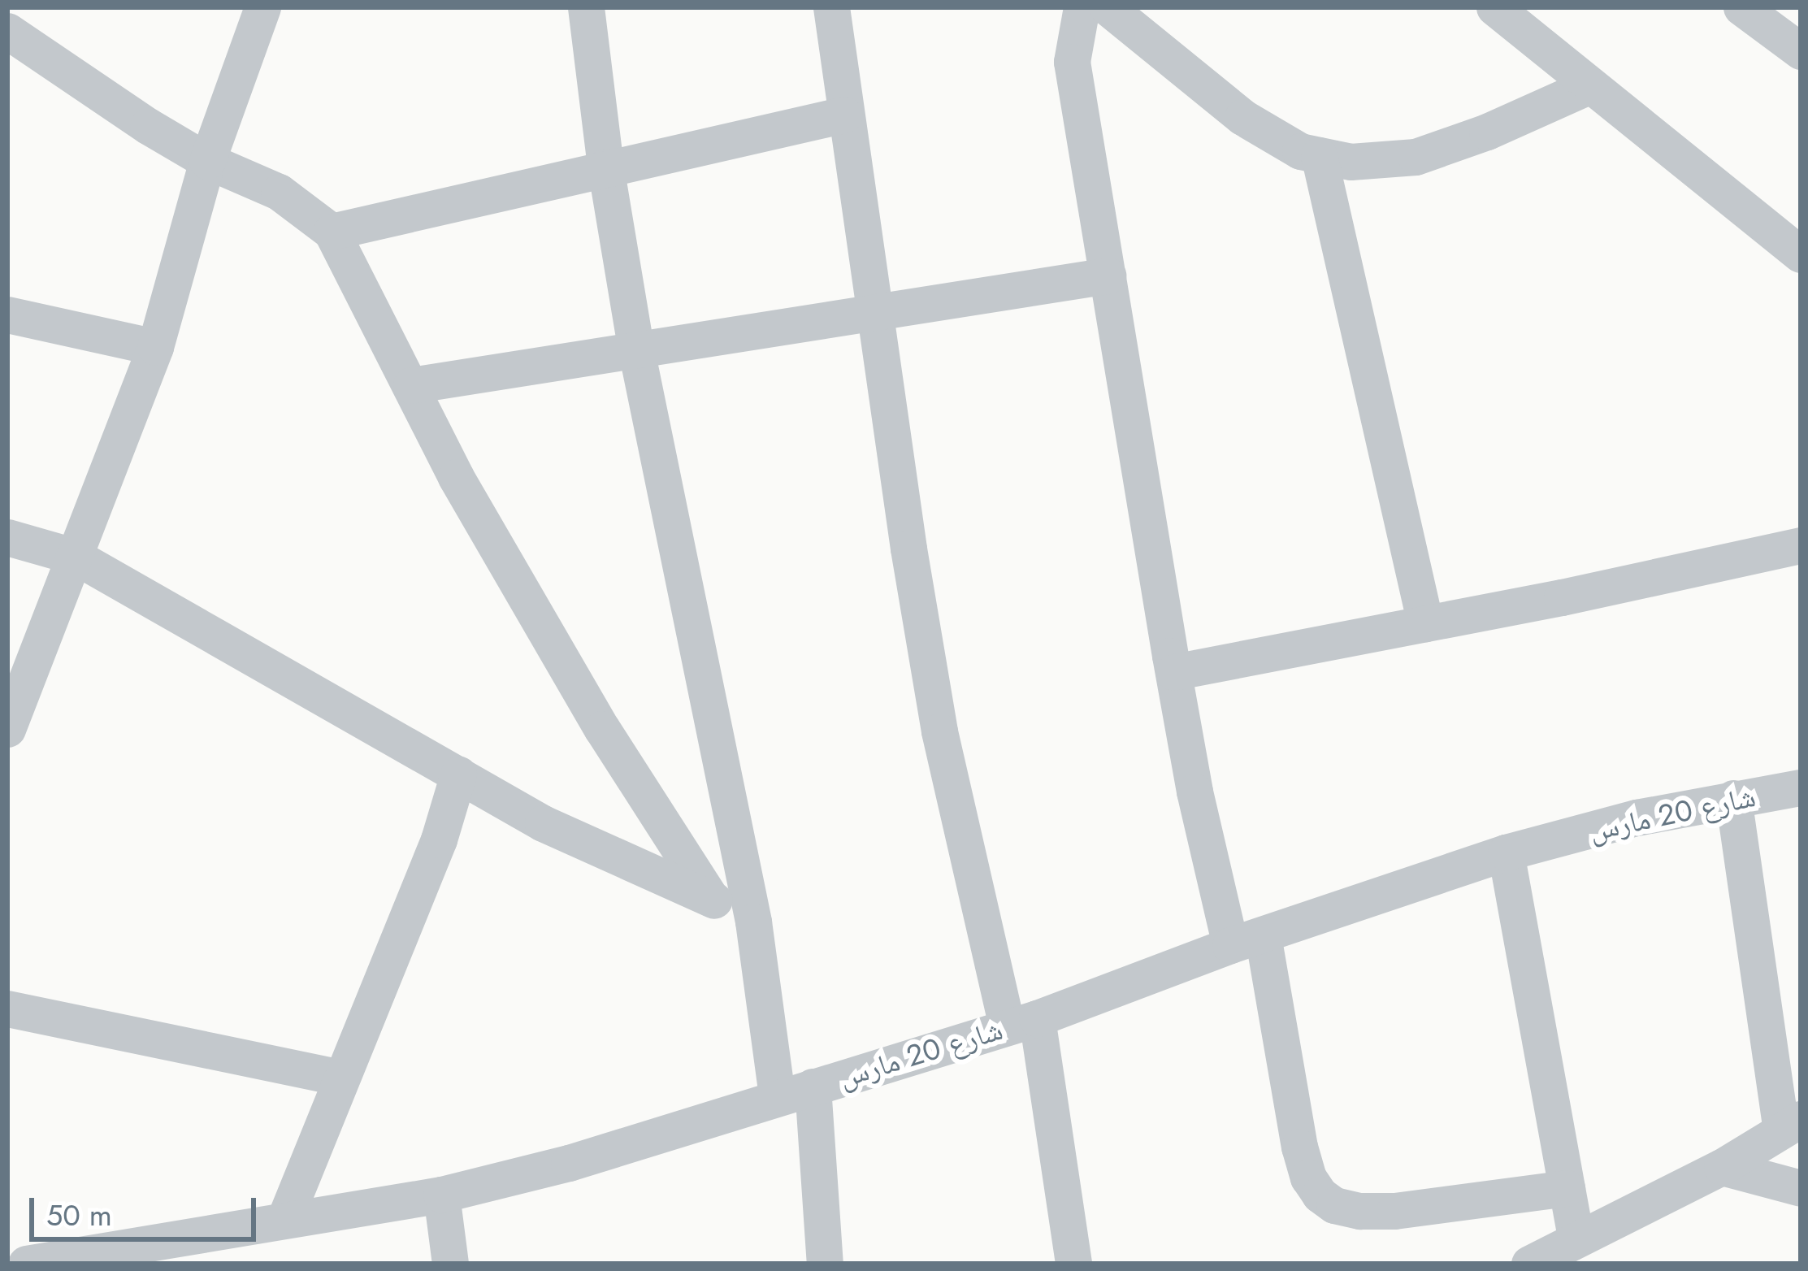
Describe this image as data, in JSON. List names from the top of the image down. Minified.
{"streets":{"street":["شارع 20 مارس"]},"scale_bar":"50 m"}
